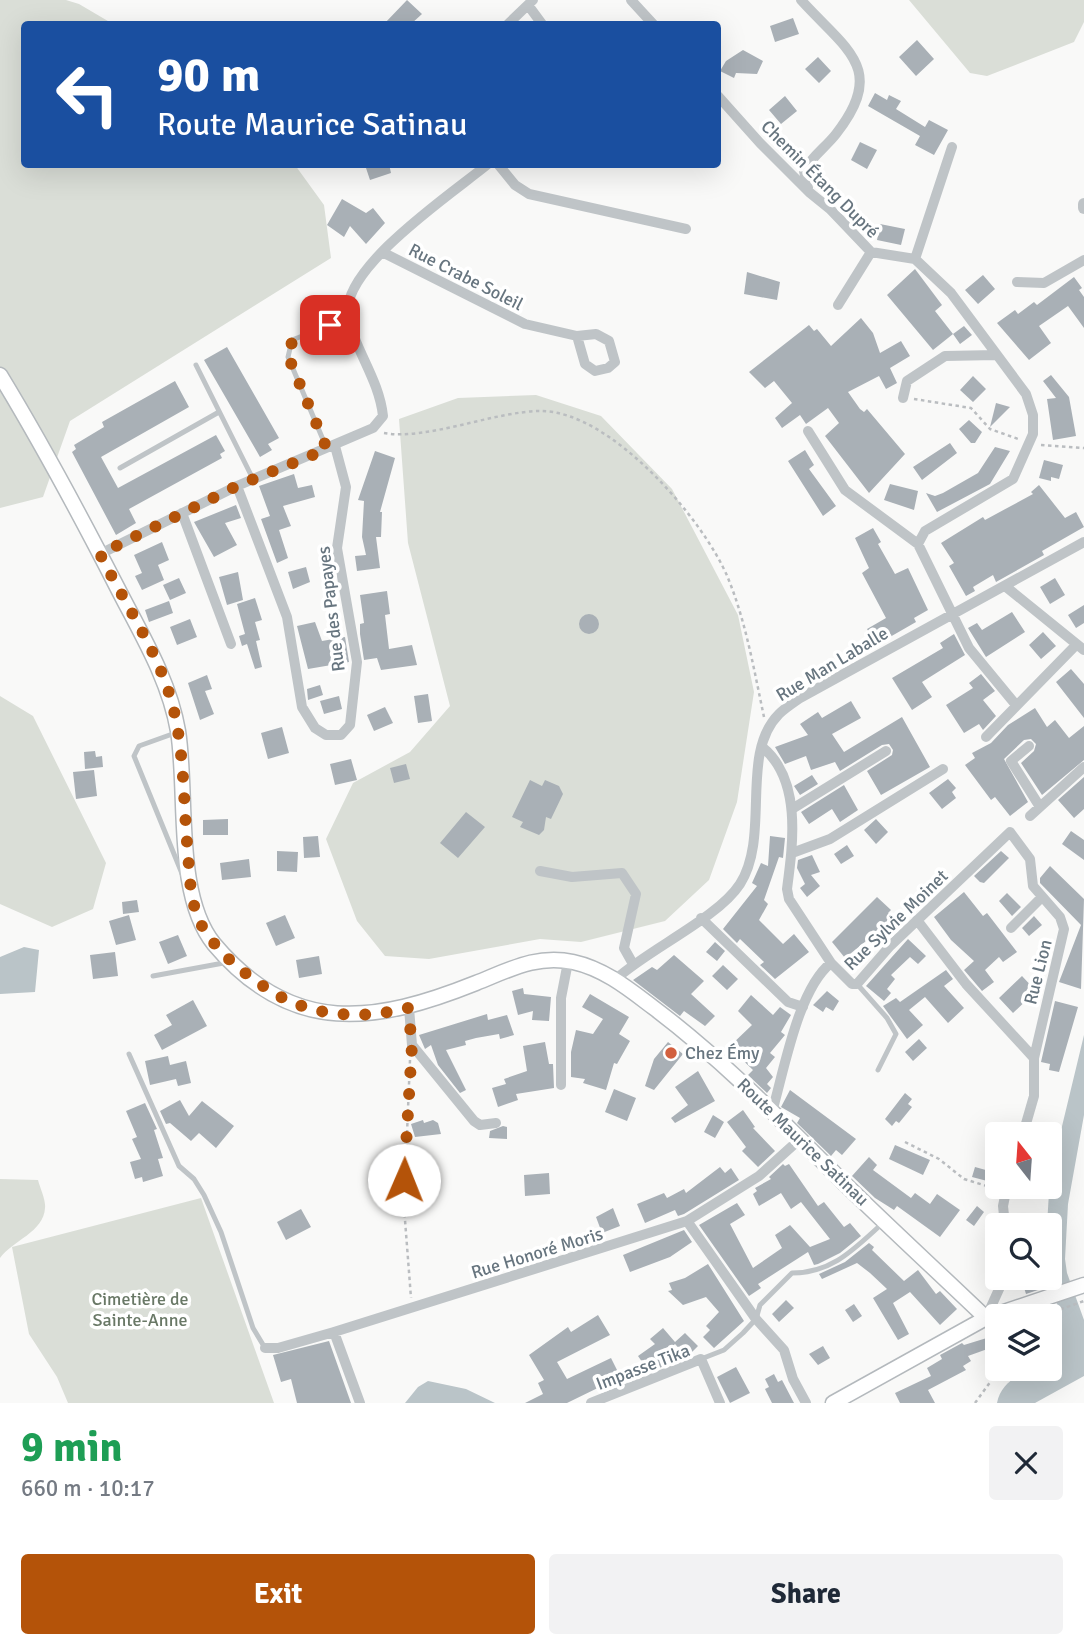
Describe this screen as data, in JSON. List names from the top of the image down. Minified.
{"streets":{"main road":["Route Maurice Satinau"],"street":["Chemin Étang Dupré","Rue Crabe Soleil","Rue des Papayes","Rue Man Laballe","Rue Sylvie Moinet","Rue Lion","Rue Honoré Moris","Impasse Tika"]},"crossings":[["Rue Man Laballe","Route Maurice Satinau"],["Rue Sylvie Moinet","Rue Lion"],["Rue Sylvie Moinet","Route Maurice Satinau"],["Route Maurice Satinau","Rue Honoré Moris"]],"parks":["Cimetière de Sainte-Anne"],"places":["Chez Émy"],"north":"top","page":{"turn":["90 m","Route Maurice Satinau"],"heading":["9 min","660 m · 10:17"],"buttons":["Exit","Share"]}}
